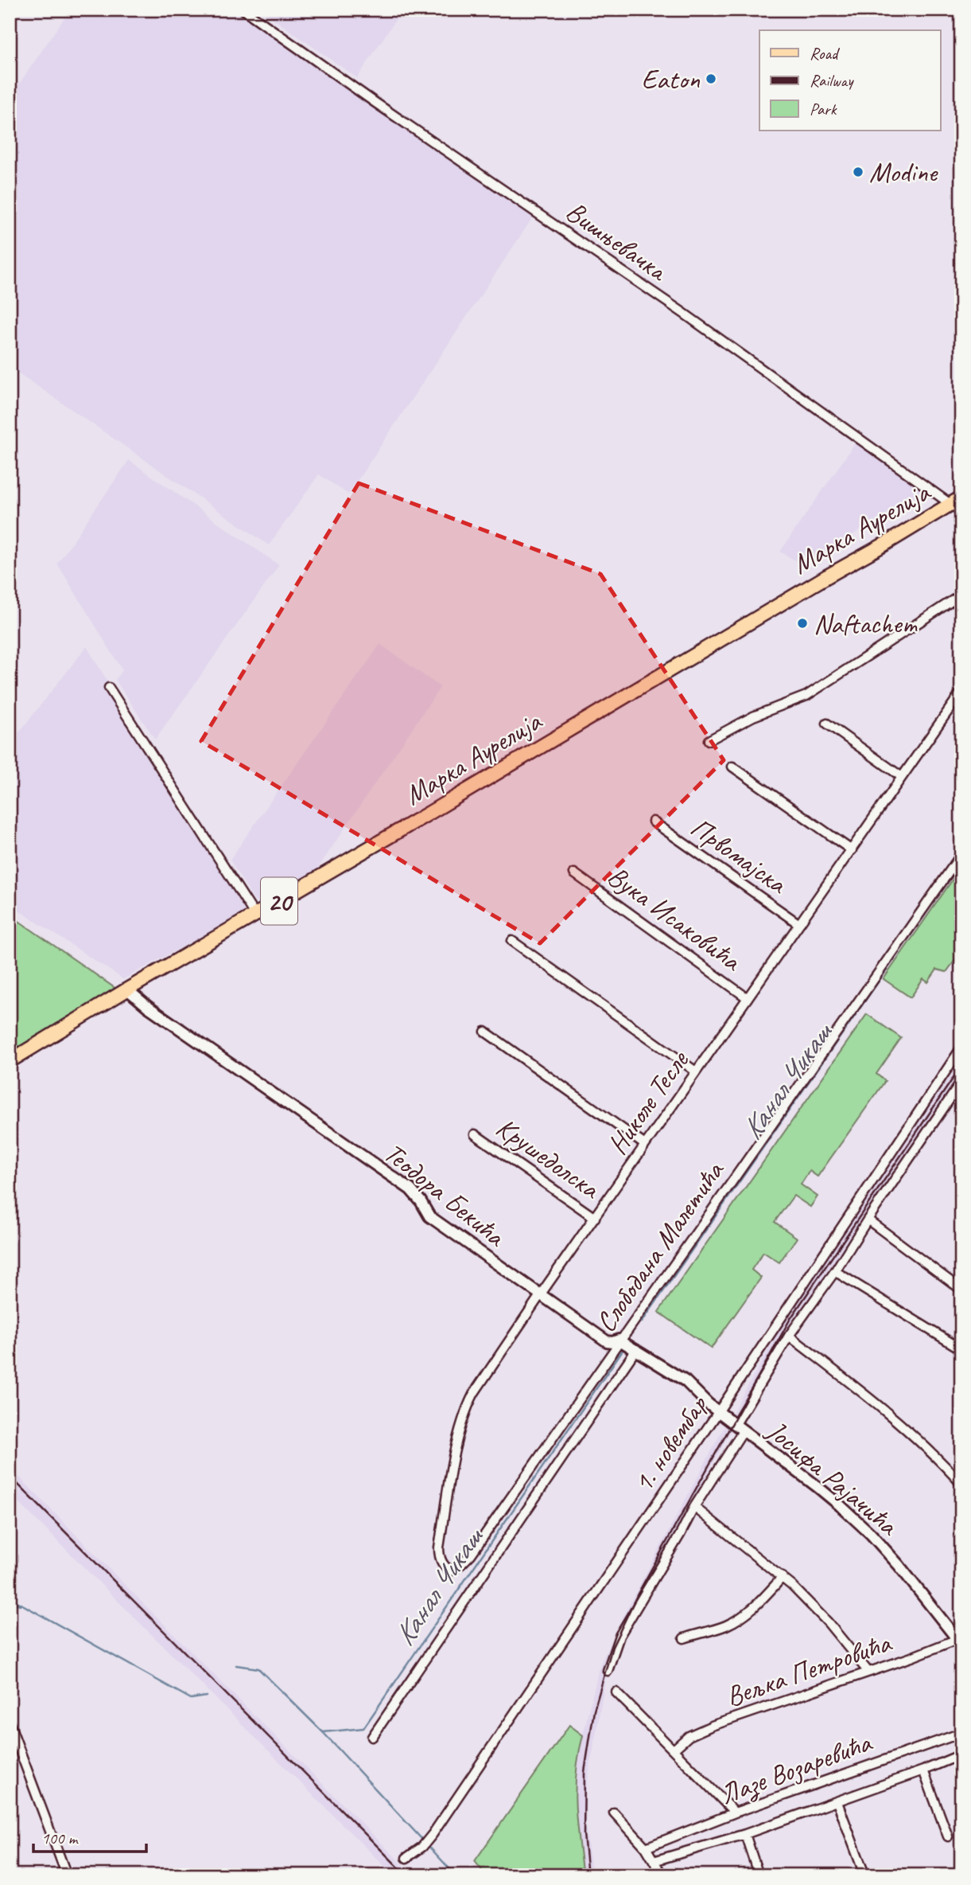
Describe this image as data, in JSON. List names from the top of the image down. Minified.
{"streets":{"main road":["Марка Аурелија","20"],"street":["Вишњевачка","Првомајска","Вука Исаковића","Николе Тесле","Крушедолска","Теодора Бекића","Слободана Малетића","1. новембар","Јосифа Рајачића","Вељка Петровића","Лазе Возаревића"]},"crossings":[["Вишњевачка","Марка Аурелија"],["Марка Аурелија","Теодора Бекића"],["Првомајска","Николе Тесле"],["Вука Исаковића","Николе Тесле"],["Николе Тесле","Крушедолска"],["Николе Тесле","Теодора Бекића"],["Николе Тесле","Слободана Малетића"],["Теодора Бекића","Слободана Малетића"],["Теодора Бекића","1. новембар"],["Теодора Бекића","Јосифа Рајачића"],["1. новембар","Јосифа Рајачића"],["Јосифа Рајачића","Вељка Петровића"]],"water":["Канал Чикаш"],"places":["Eaton","Modine","Naftachem"],"legend":["Road","Railway","Park"],"scale_bar":"100 m"}
